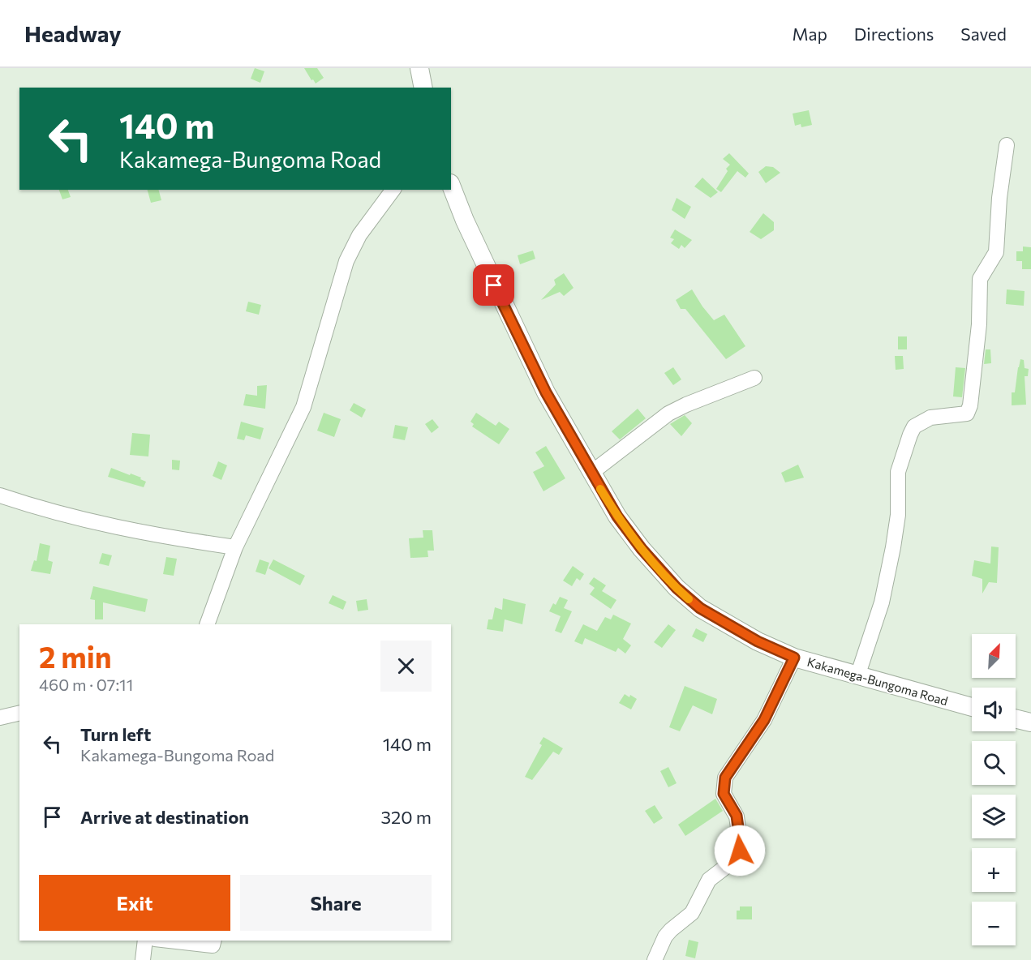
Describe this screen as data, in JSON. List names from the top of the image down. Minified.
{"streets":{"main road":["Kakamega-Bungoma Road"]},"north":"top right","page":{"header":"Headway","nav":["Map","Directions","Saved"],"turn":["140 m","Kakamega-Bungoma Road"],"heading":["2 min","460 m · 07:11"],"map_buttons":["+","−"],"list":[{"name":"Turn left","note":"Kakamega-Bungoma Road","value":"140 m"},{"name":"Arrive at destination","value":"320 m"}],"buttons":["Exit","Share"]}}
